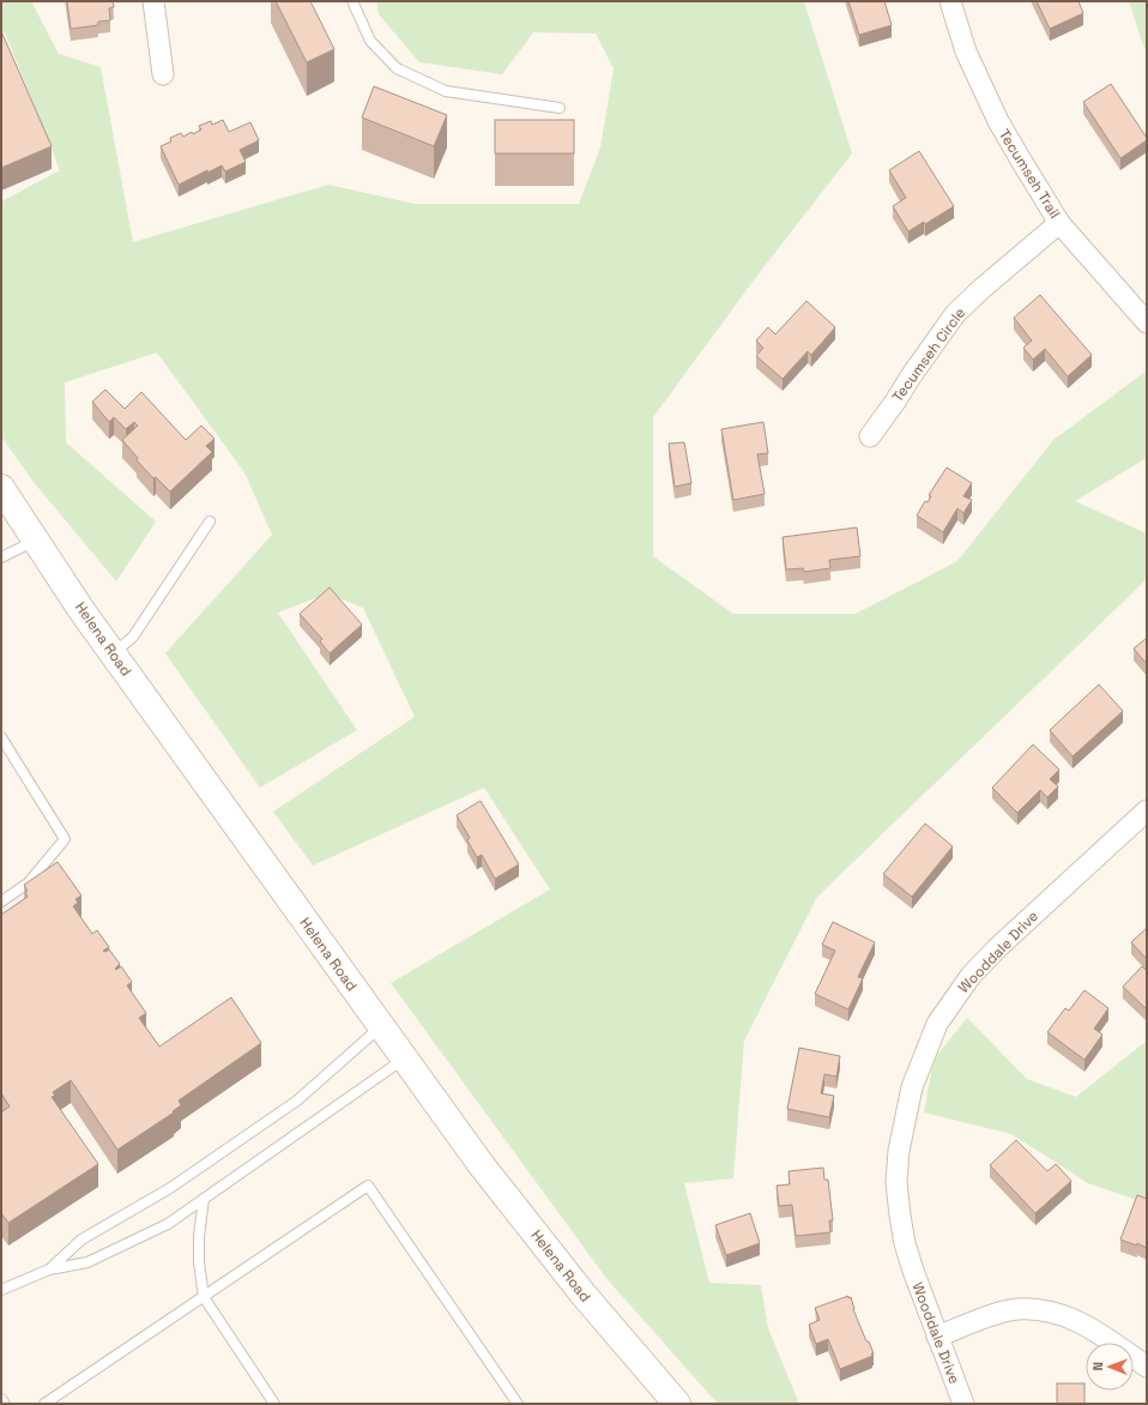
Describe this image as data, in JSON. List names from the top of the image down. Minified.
{"streets":{"main road":["Helena Road"],"street":["Tecumseh Trail","Tecumseh Circle","Wooddale Drive"]},"crossings":[["Tecumseh Trail","Tecumseh Circle"]],"north":"left"}
